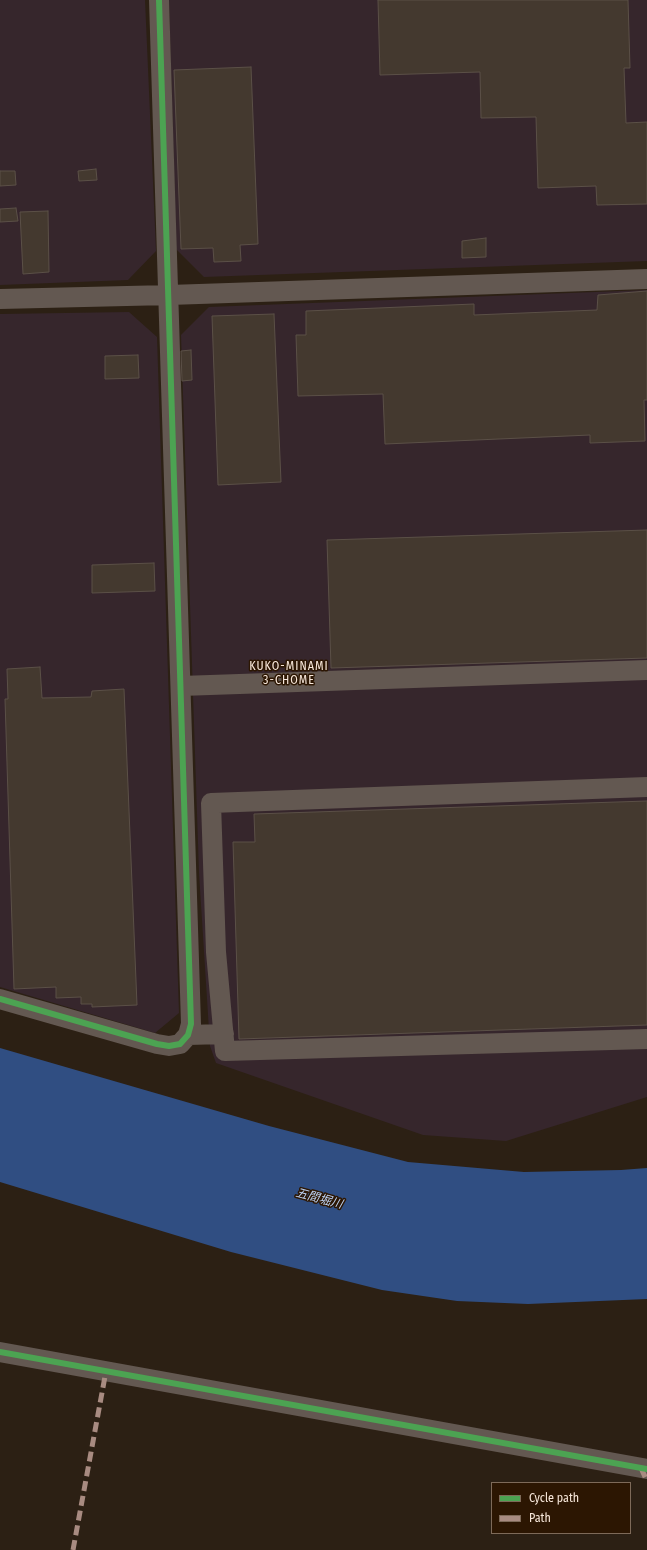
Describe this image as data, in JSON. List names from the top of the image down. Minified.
{"districts":["KUKO-MINAMI 3-CHOME"],"water":["五間堀川"],"legend":["Cycle path","Path"]}
